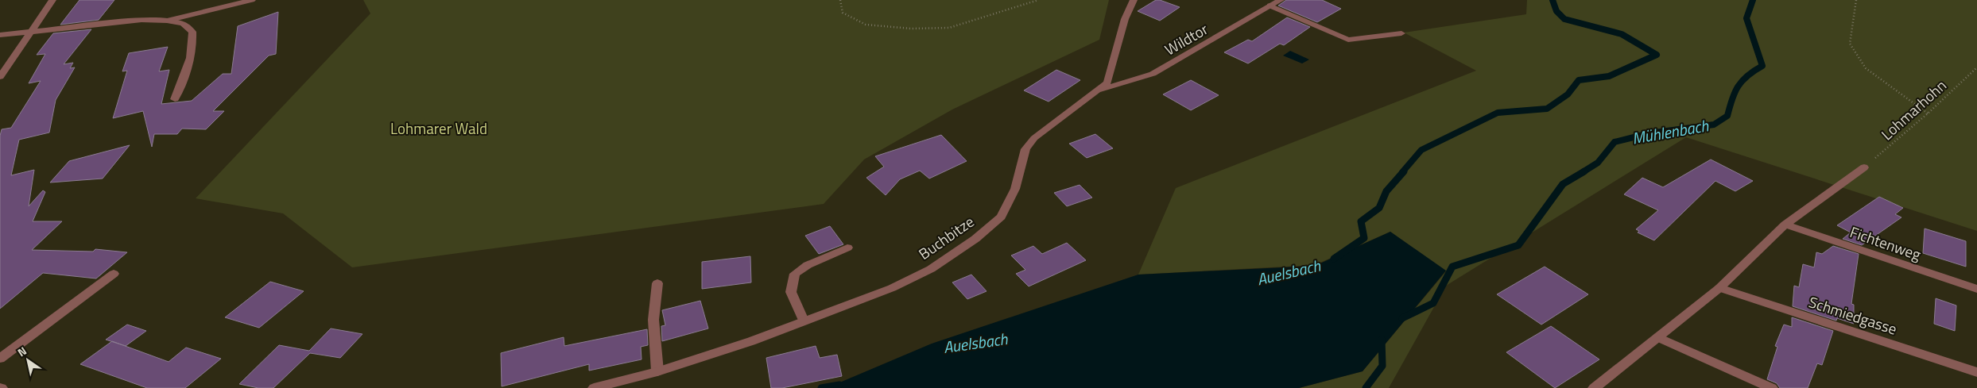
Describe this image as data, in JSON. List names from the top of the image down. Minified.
{"streets":{"street":["Wildtor","Buchbitze","Fichtenweg","Schmiedgasse"],"path":["Lohmarhohn"]},"crossings":[["Wildtor","Buchbitze"]],"water":["Mühlenbach","Auelsbach"],"parks":["Lohmarer Wald"],"north":"top left"}
